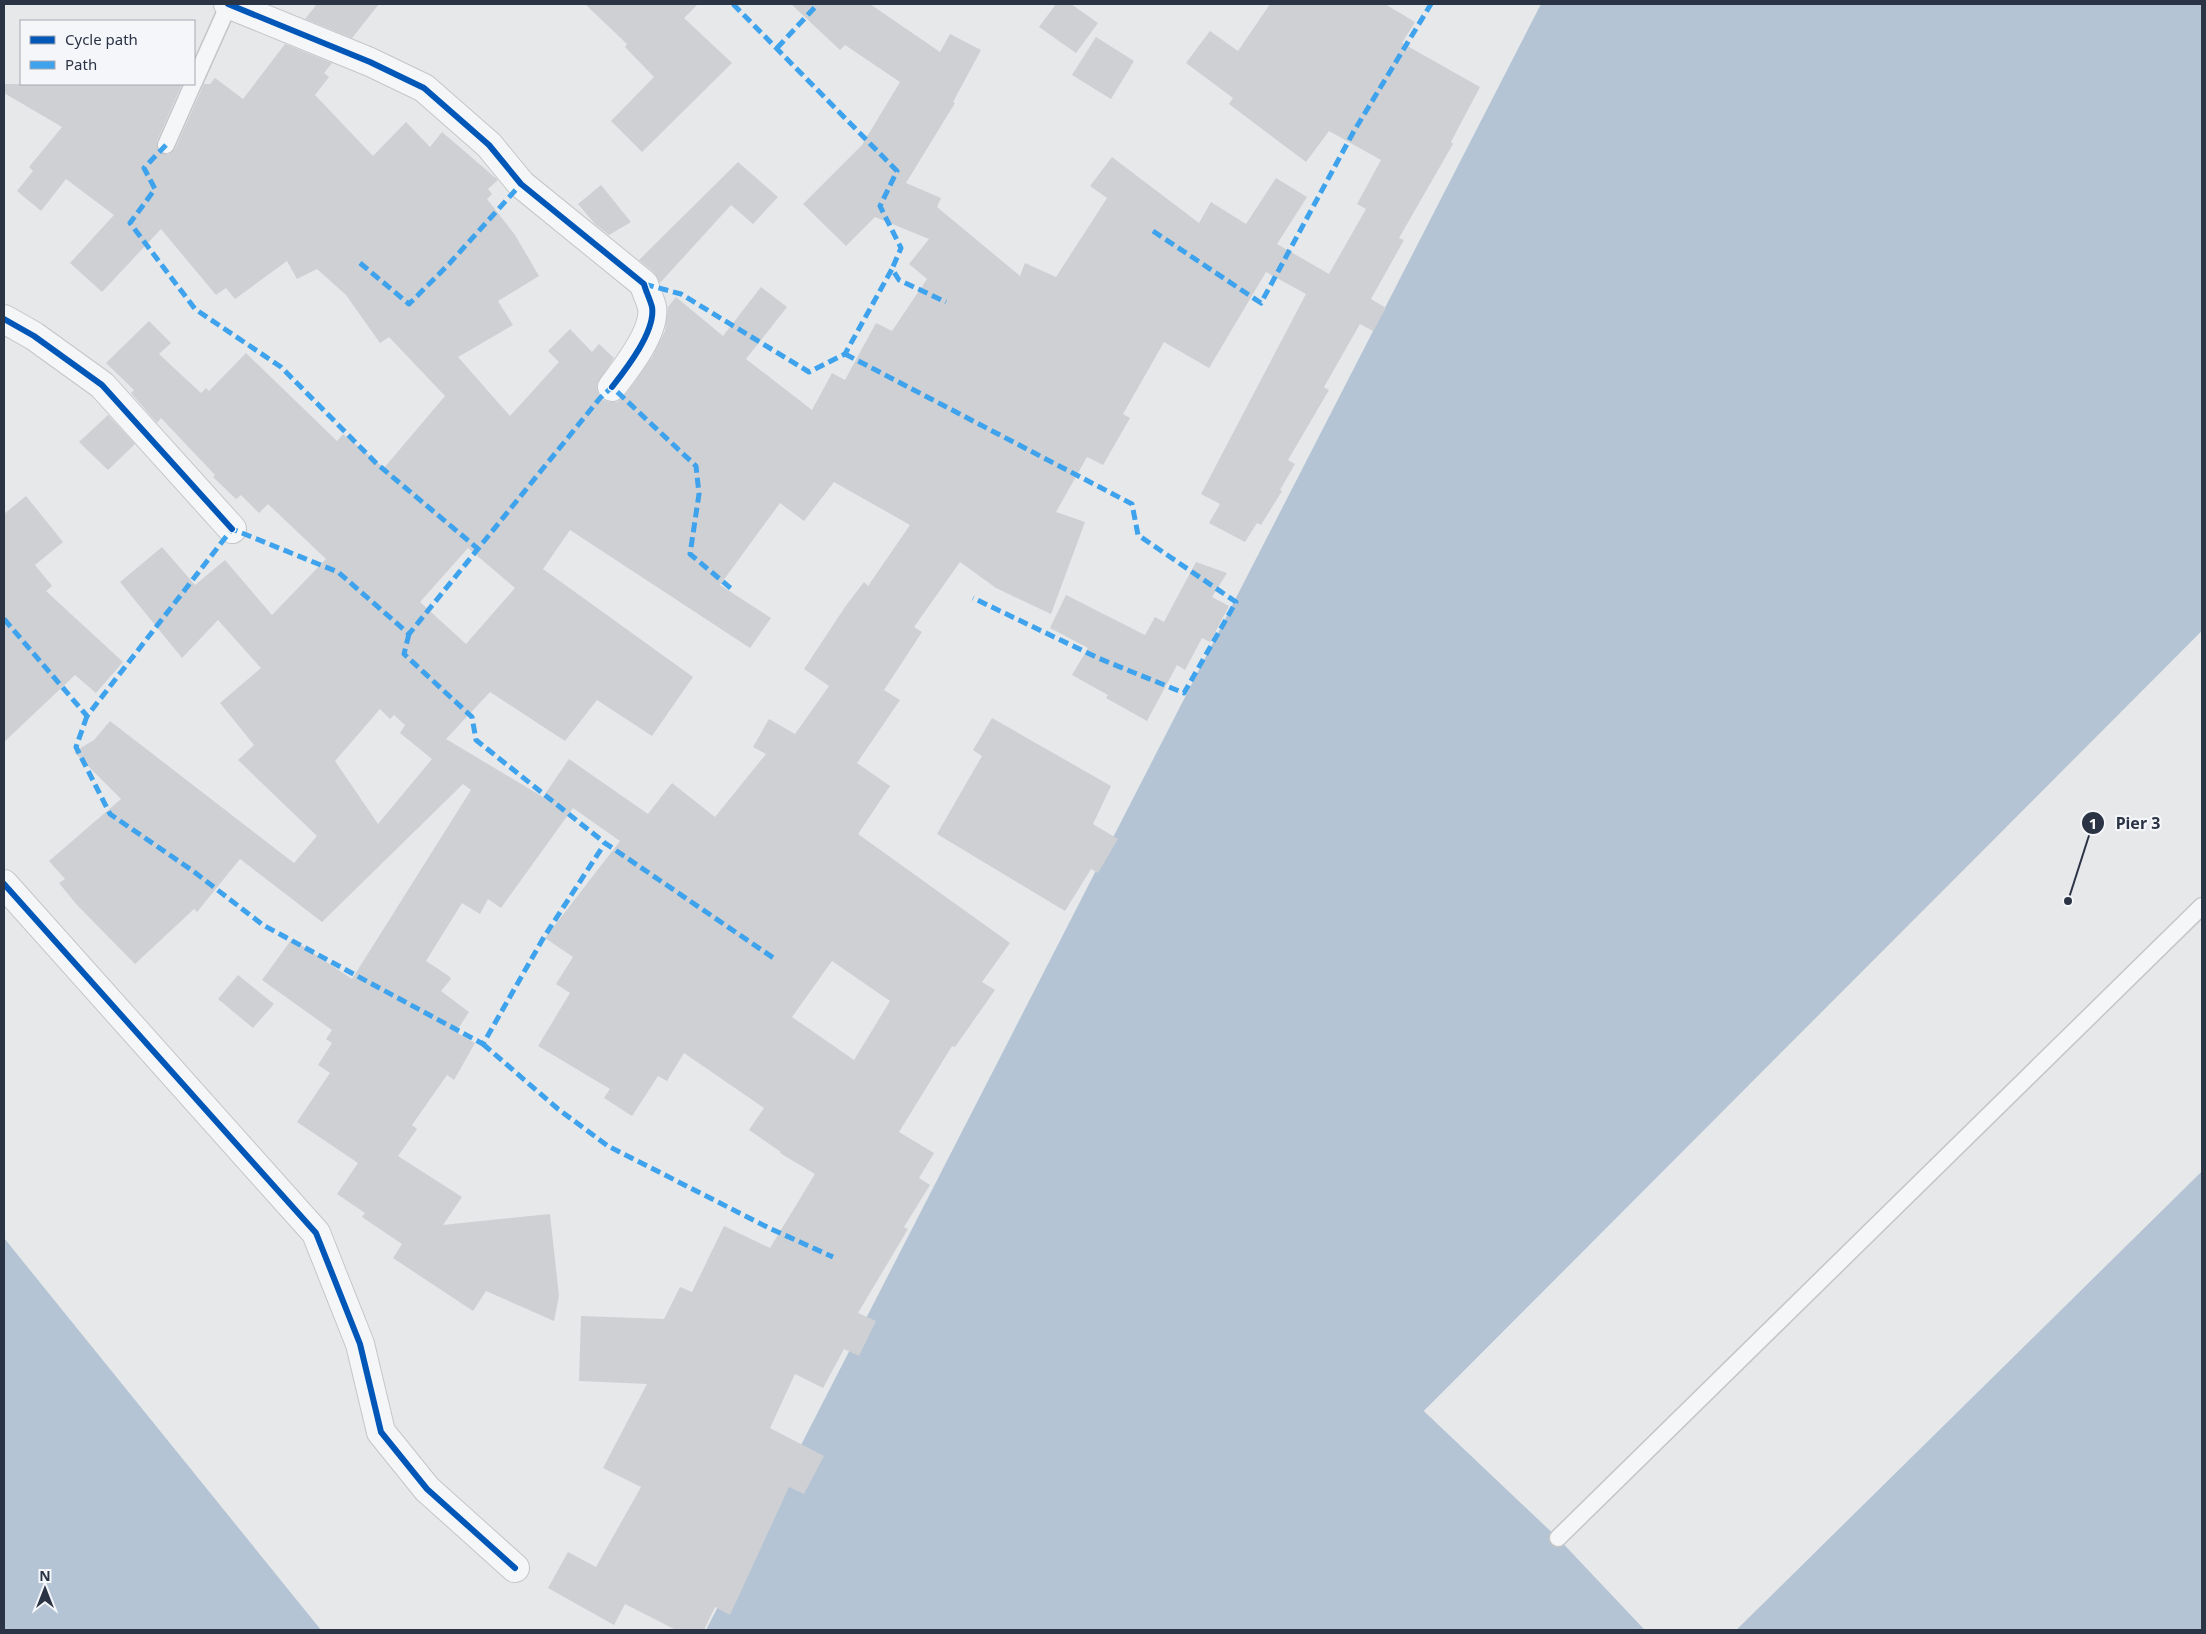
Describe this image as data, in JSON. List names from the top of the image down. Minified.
{"places":["Pier 3"],"legend":["Cycle path","Path"],"north":"top"}
